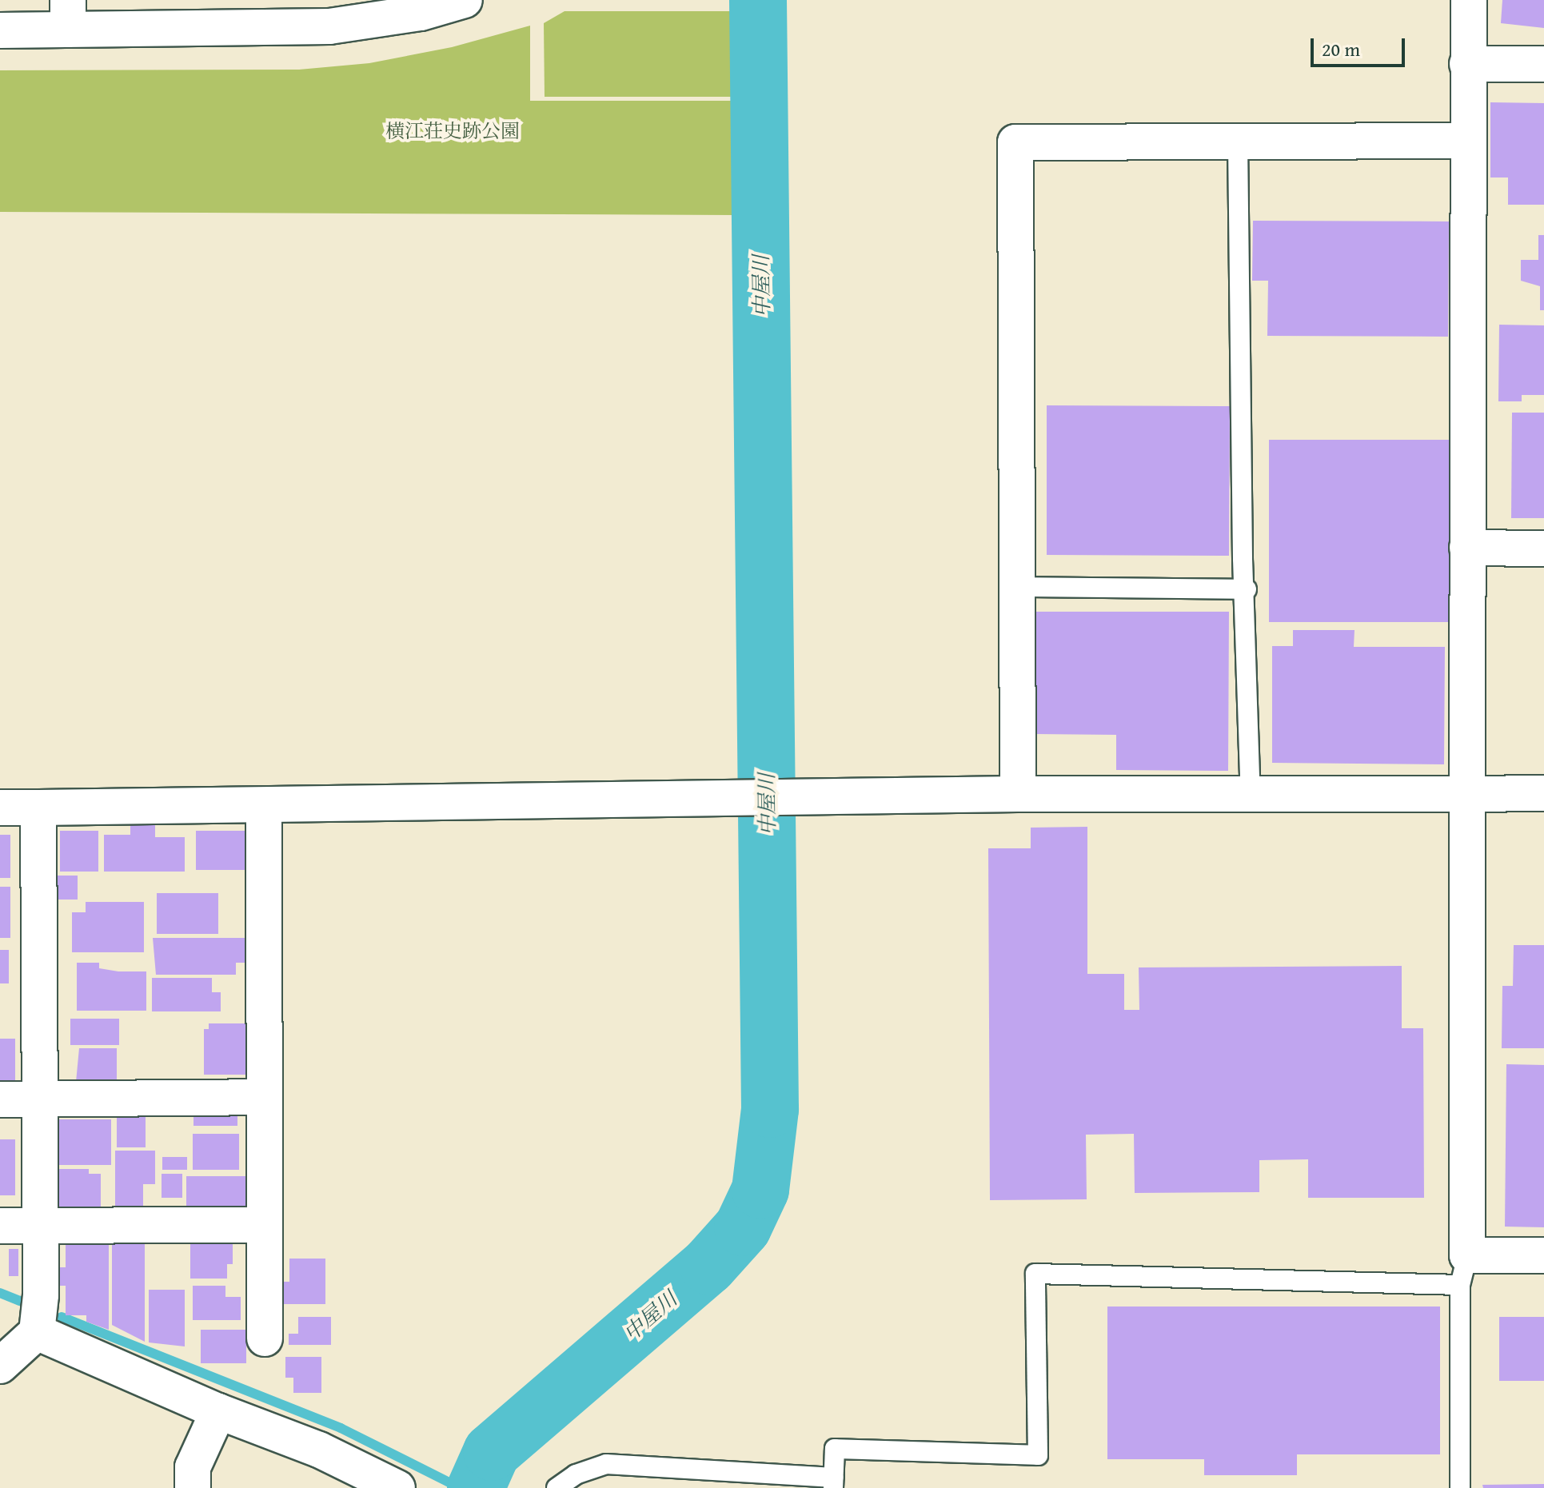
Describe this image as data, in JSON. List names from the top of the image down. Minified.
{"water":["中屋川"],"parks":["横江荘史跡公園"],"scale_bar":"20 m"}
